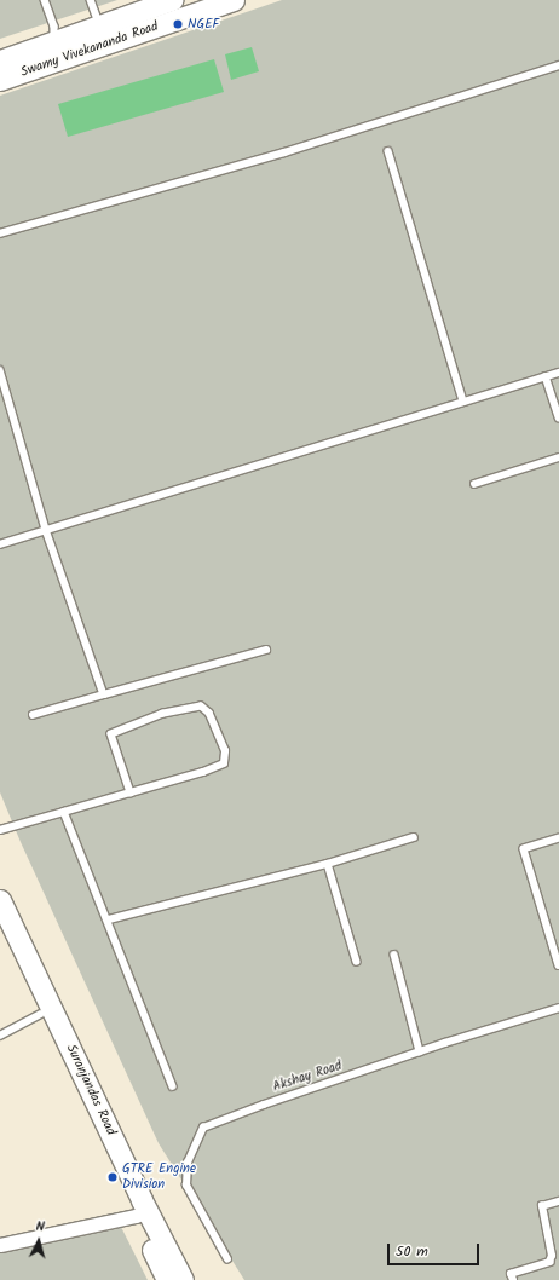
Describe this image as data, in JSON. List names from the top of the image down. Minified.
{"streets":{"main road":["Swamy Vivekananda Road","Suranjandas Road"],"lane":["Akshay Road"]},"places":["NGEF","GTRE Engine Division"],"scale_bar":"50 m","north":"top"}
